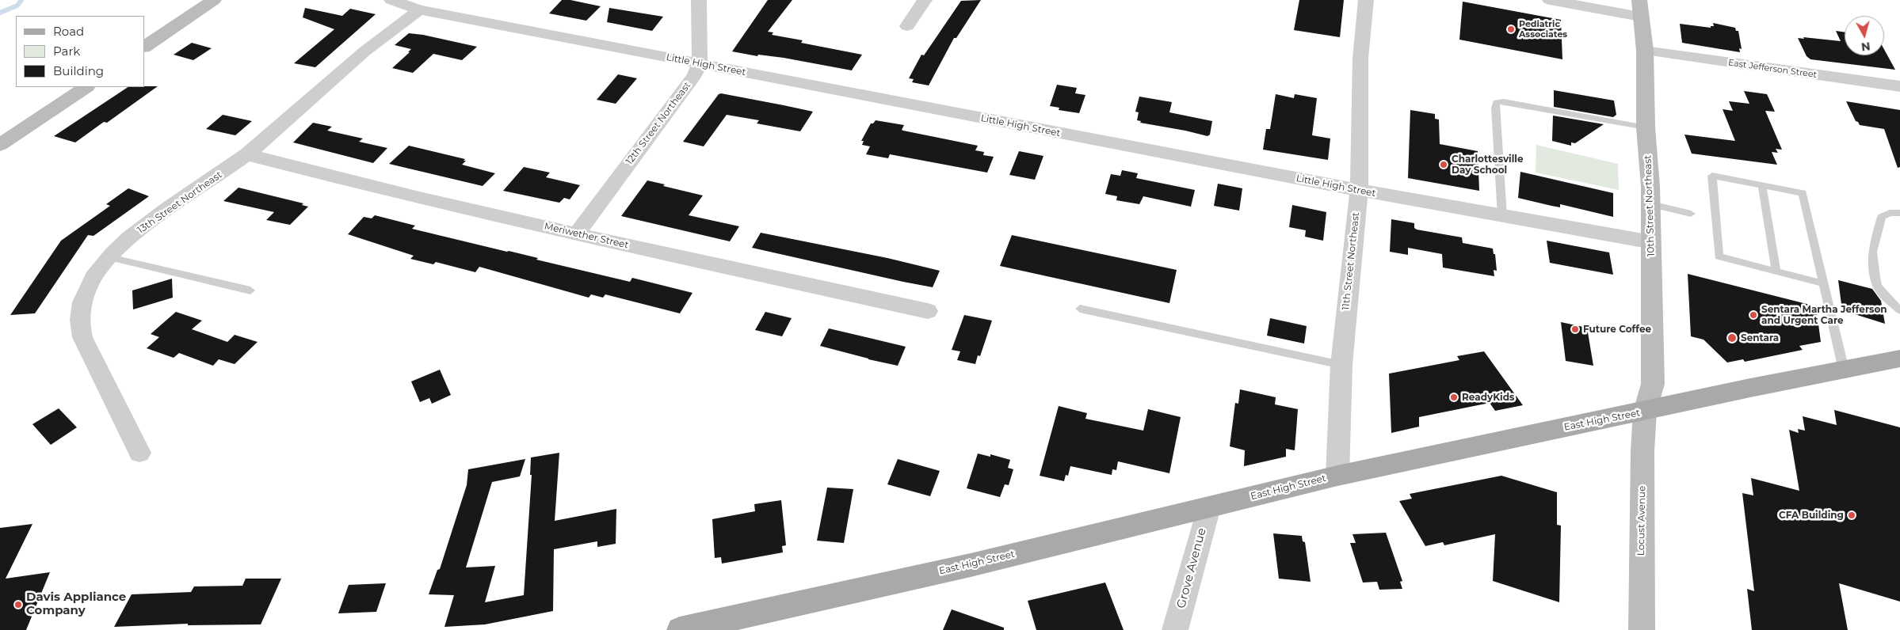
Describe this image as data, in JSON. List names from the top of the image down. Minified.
{"streets":{"main road":["East High Street"],"street":["Little High Street","East Jefferson Street","12th Street Northeast","13th Street Northeast","10th Street Northeast","Meriwether Street","11th Street Northeast","Locust Avenue","Grove Avenue"]},"crossings":[["Little High Street","12th Street Northeast"],["Little High Street","13th Street Northeast"],["Little High Street","10th Street Northeast"],["Little High Street","11th Street Northeast"],["East Jefferson Street","10th Street Northeast"],["12th Street Northeast","Meriwether Street"],["13th Street Northeast","Meriwether Street"],["10th Street Northeast","East High Street"],["10th Street Northeast","Locust Avenue"],["11th Street Northeast","East High Street"],["East High Street","Locust Avenue"],["East High Street","Grove Avenue"]],"places":["Pediatric Associates","Charlottesville Day School","Sentara Martha Jefferson and Urgent Care","Future Coffee","Sentara","ReadyKids","CFA Building","Davis Appliance Company"],"legend":["Road","Park","Building"],"north":"bottom"}
